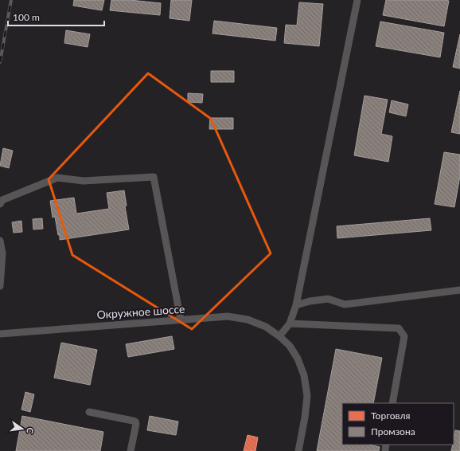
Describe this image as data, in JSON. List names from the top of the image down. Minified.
{"streets":{"street":["Окружное шоссе"]},"legend":["Торговля","Промзона"],"scale_bar":"100 m","north":"right"}
